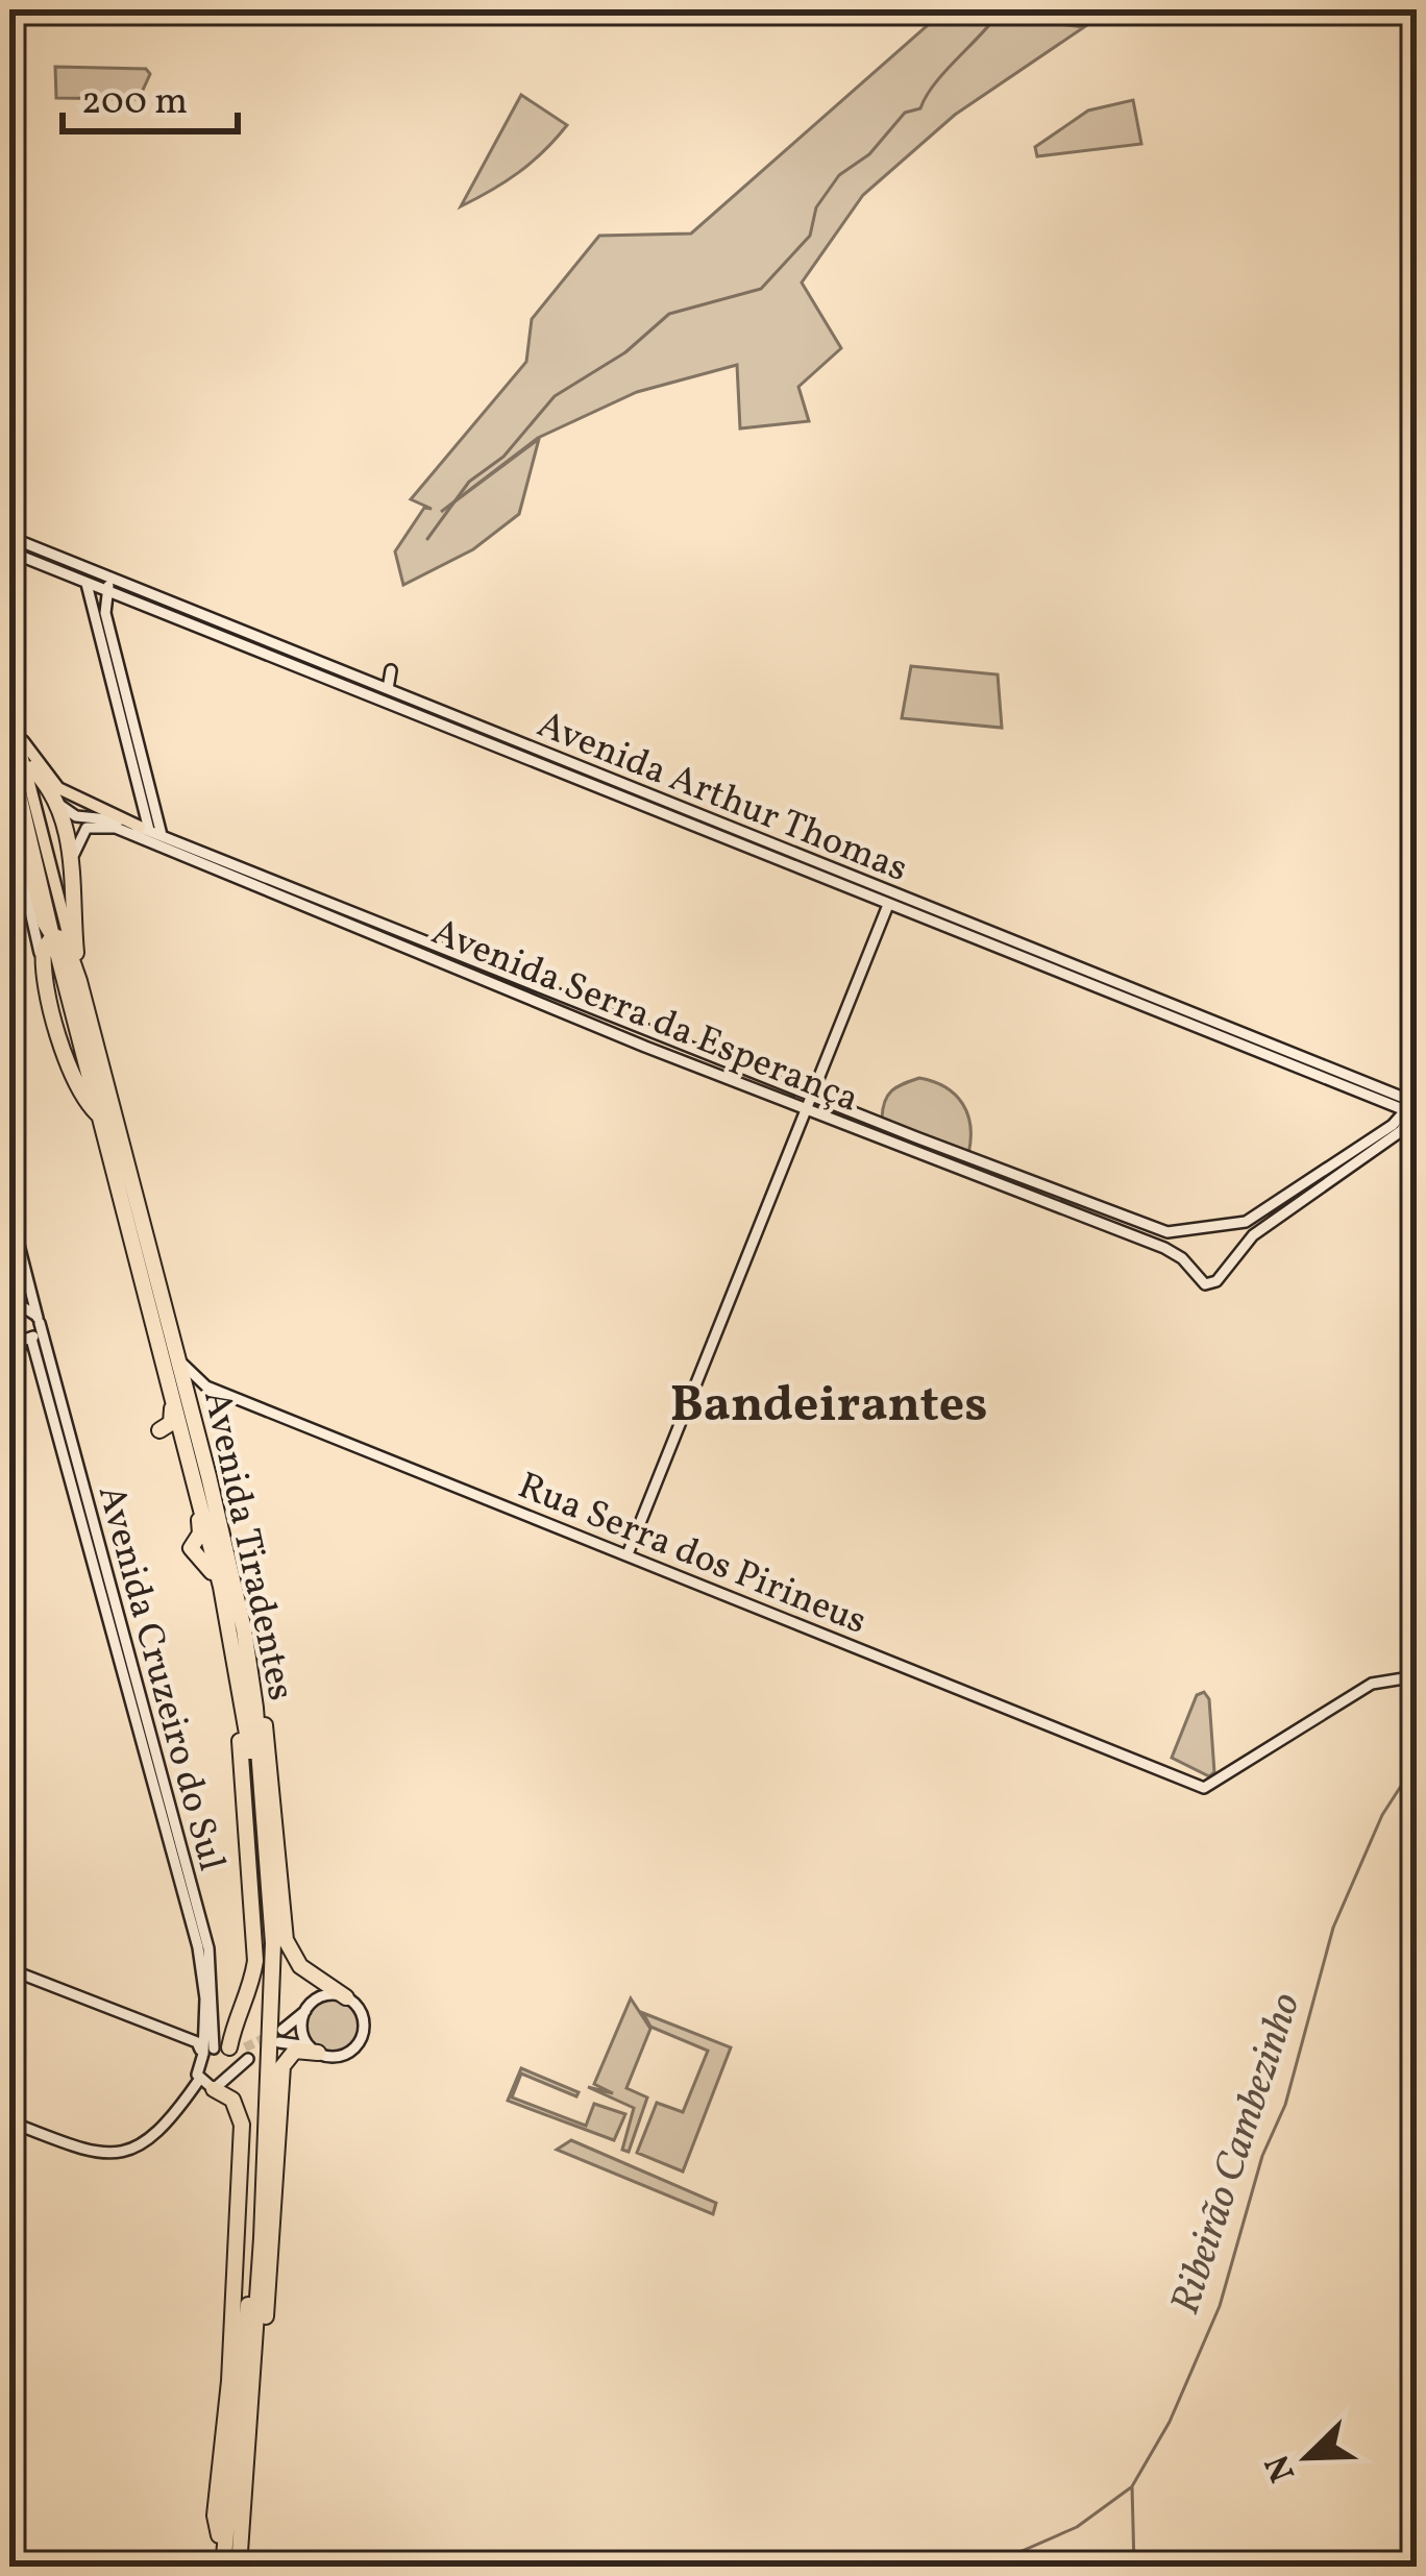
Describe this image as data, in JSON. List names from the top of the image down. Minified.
{"streets":{"highway":["Avenida Tiradentes"],"street":["Avenida Arthur Thomas","Avenida Serra da Esperança","Rua Serra dos Pirineus","Avenida Cruzeiro do Sul"]},"crossings":[["Avenida Arthur Thomas","Avenida Serra da Esperança"]],"districts":["Bandeirantes"],"water":["Ribeirão Cambezinho"],"scale_bar":"200 m","north":"bottom left"}
